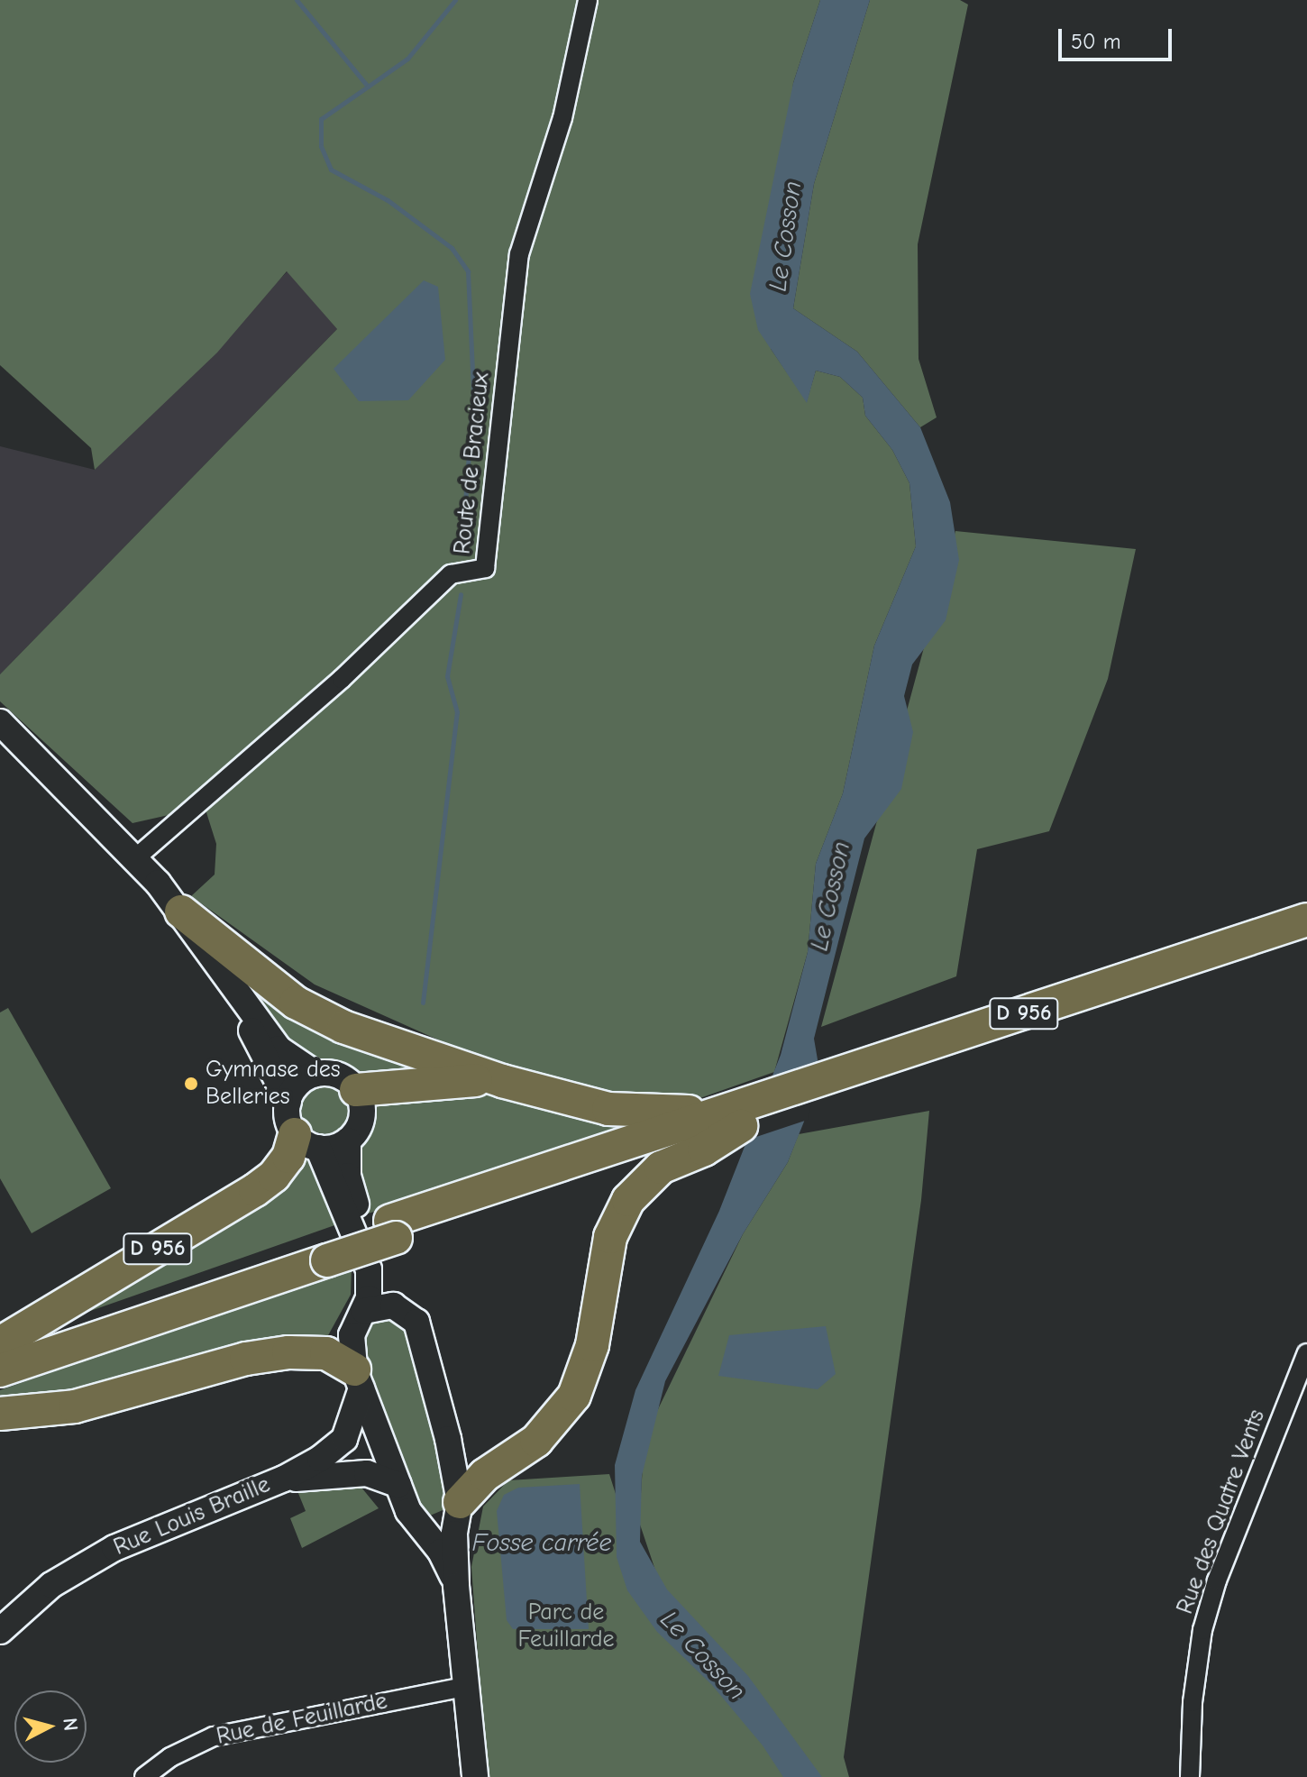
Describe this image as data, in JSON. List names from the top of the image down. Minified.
{"streets":{"highway":["D 956"],"main road":["Rue Louis Braille"],"street":["Route de Bracieux","Rue des Quatre Vents","Rue de Feuillarde"]},"water":["Le Cosson","Fosse carrée"],"parks":["Parc de Feuillarde"],"places":["Gymnase des Belleries"],"scale_bar":"50 m","north":"right"}
